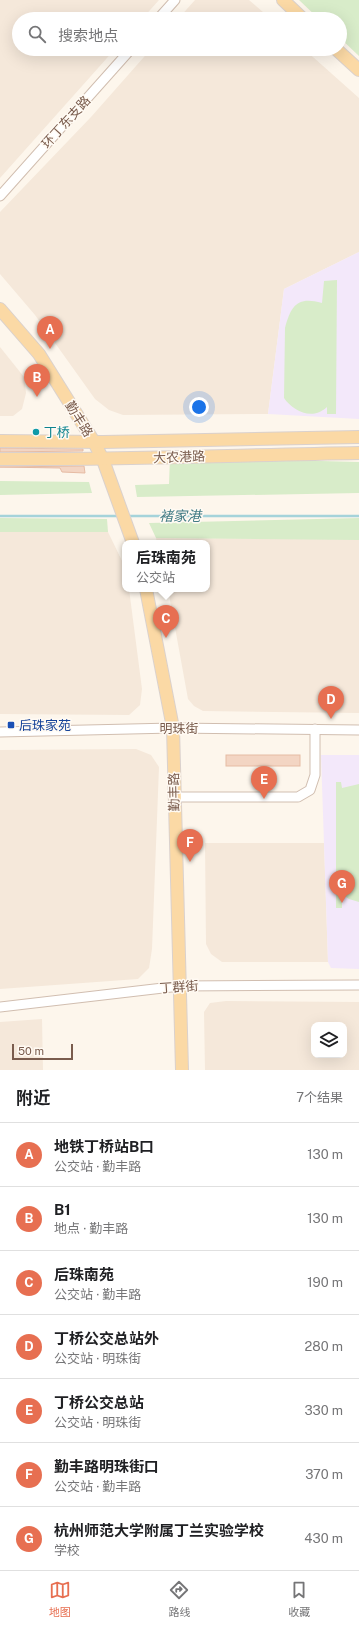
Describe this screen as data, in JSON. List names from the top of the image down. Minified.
{"streets":{"main road":["勤丰路","大农港路"],"street":["环丁东支路","明珠街","丁群街"]},"crossings":[["勤丰路","大农港路"],["勤丰路","明珠街"],["勤丰路","丁群街"]],"water":["褚家港"],"places":{"other":["丁桥"],"transit":["后珠家苑"]},"scale_bar":"50 m","page":{"search":"搜索地点","pins":["A","B","C","D","E","F","G"],"popup":["后珠南苑","公交站"],"scale":"50 m","heading":["附近","7个结果"],"list":[{"mark":"A","name":"地铁丁桥站B口","note":"公交站 · 勤丰路","value":"130 m"},{"mark":"B","name":"B1","note":"地点 · 勤丰路","value":"130 m"},{"mark":"C","name":"后珠南苑","note":"公交站 · 勤丰路","value":"190 m"},{"mark":"D","name":"丁桥公交总站外","note":"公交站 · 明珠街","value":"280 m"},{"mark":"E","name":"丁桥公交总站","note":"公交站 · 明珠街","value":"330 m"},{"mark":"F","name":"勤丰路明珠街口","note":"公交站 · 勤丰路","value":"370 m"},{"mark":"G","name":"杭州师范大学附属丁兰实验学校","note":"学校","value":"430 m"}],"nav":["地图","路线","收藏"]}}
